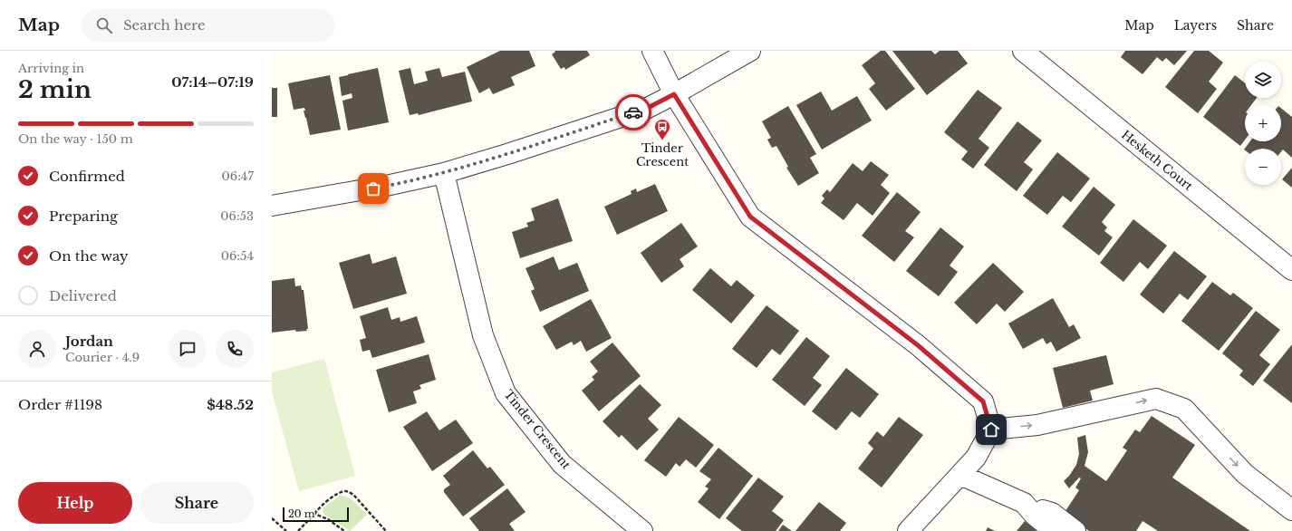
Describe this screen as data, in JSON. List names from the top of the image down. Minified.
{"streets":{"street":["Hesketh Court","Tinder Crescent"]},"places":{"bus stop":["Tinder Crescent"]},"scale_bar":"20 m","page":{"header":"Map","search":"Search here","nav":["Map","Layers","Share"],"heading":["2 min","Arriving in","07:14–07:19"],"panel":["Jordan","Courier · 4.9","Order #1198","$48.52"],"map_buttons":["+","−"],"bar":"On the way · 150 m","list":[["Confirmed","06:47"],["Preparing","06:53"],["On the way","06:54"],"Delivered"],"buttons":["Help","Share"],"scale":"20 m"}}
